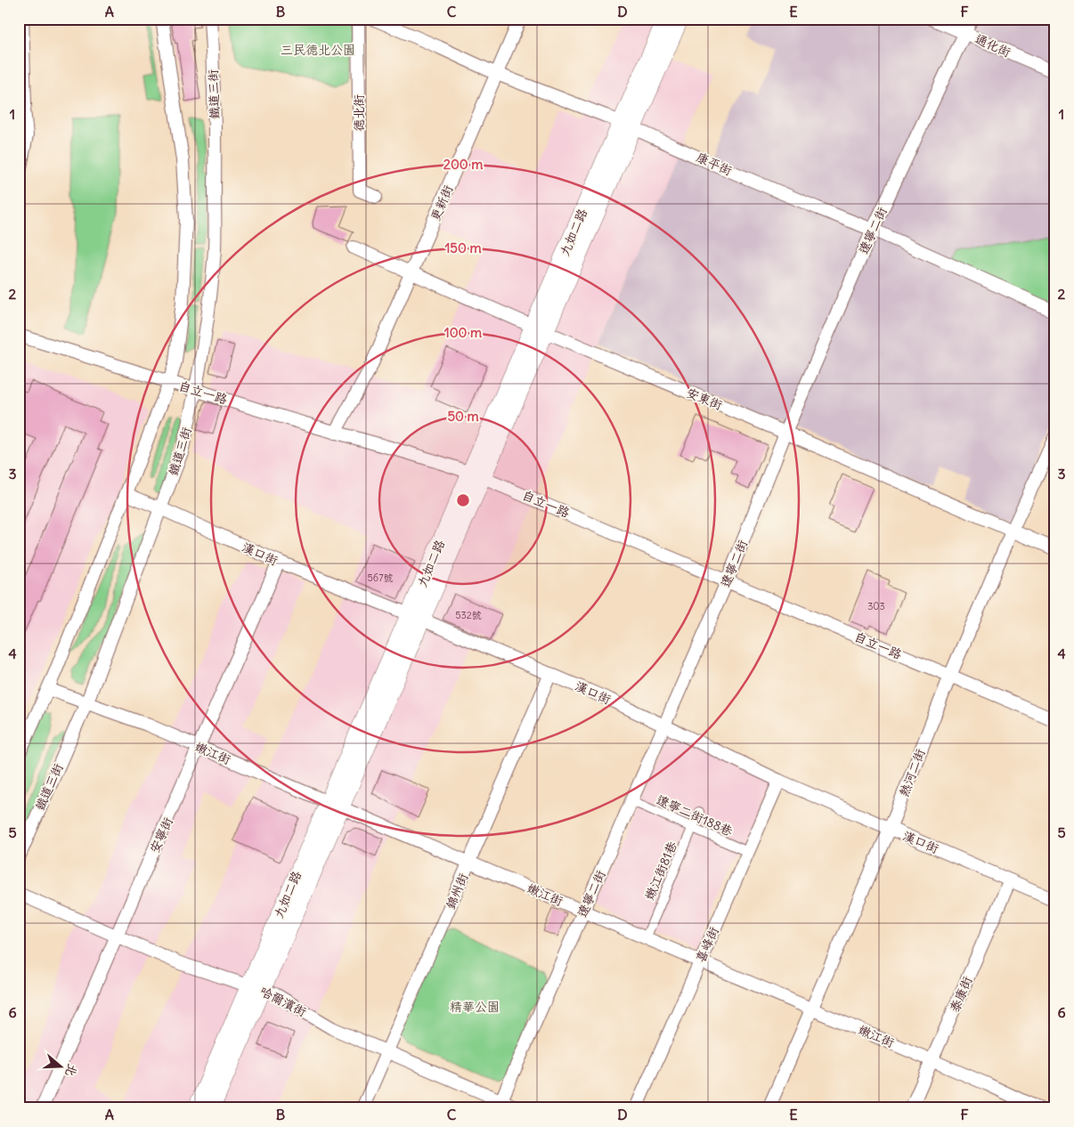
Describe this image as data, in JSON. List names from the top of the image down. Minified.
{"streets":{"street":["通化街","鐵道三街","德北街","康平街","更新街","遼寧二街","九如二路","自立一路","安東街","漢口街","嫩江街","熱河二街","遼寧二街188巷","安寧街","嫩江街81巷","錦州街","喜峰街","泰康街","哈爾濱街"]},"crossings":[["通化街","遼寧二街"],["鐵道三街","自立一路"],["鐵道三街","漢口街"],["鐵道三街","嫩江街"],["康平街","更新街"],["康平街","遼寧二街"],["康平街","九如二路"],["更新街","自立一路"],["更新街","安東街"],["遼寧二街","自立一路"],["遼寧二街","安東街"],["遼寧二街","漢口街"],["遼寧二街","嫩江街"],["遼寧二街","遼寧二街188巷"],["遼寧二街","哈爾濱街"],["九如二路","自立一路"],["九如二路","安東街"],["九如二路","漢口街"],["九如二路","嫩江街"],["九如二路","哈爾濱街"],["自立一路","熱河二街"],["安東街","熱河二街"],["漢口街","熱河二街"],["漢口街","安寧街"],["漢口街","錦州街"],["漢口街","喜峰街"],["漢口街","泰康街"],["嫩江街","熱河二街"],["嫩江街","安寧街"],["嫩江街","嫩江街81巷"],["嫩江街","錦州街"],["嫩江街","喜峰街"],["嫩江街","泰康街"],["遼寧二街188巷","嫩江街81巷"],["遼寧二街188巷","喜峰街"],["安寧街","哈爾濱街"],["錦州街","哈爾濱街"]],"parks":["三民德北公園","精華公園"],"house_numbers":["567號","303","532號"],"north":"right","grid":{"columns":["A","B","C","D","E","F"],"rows":["1","2","3","4","5","6"]},"rings":["200 m","150 m","100 m","50 m"]}
